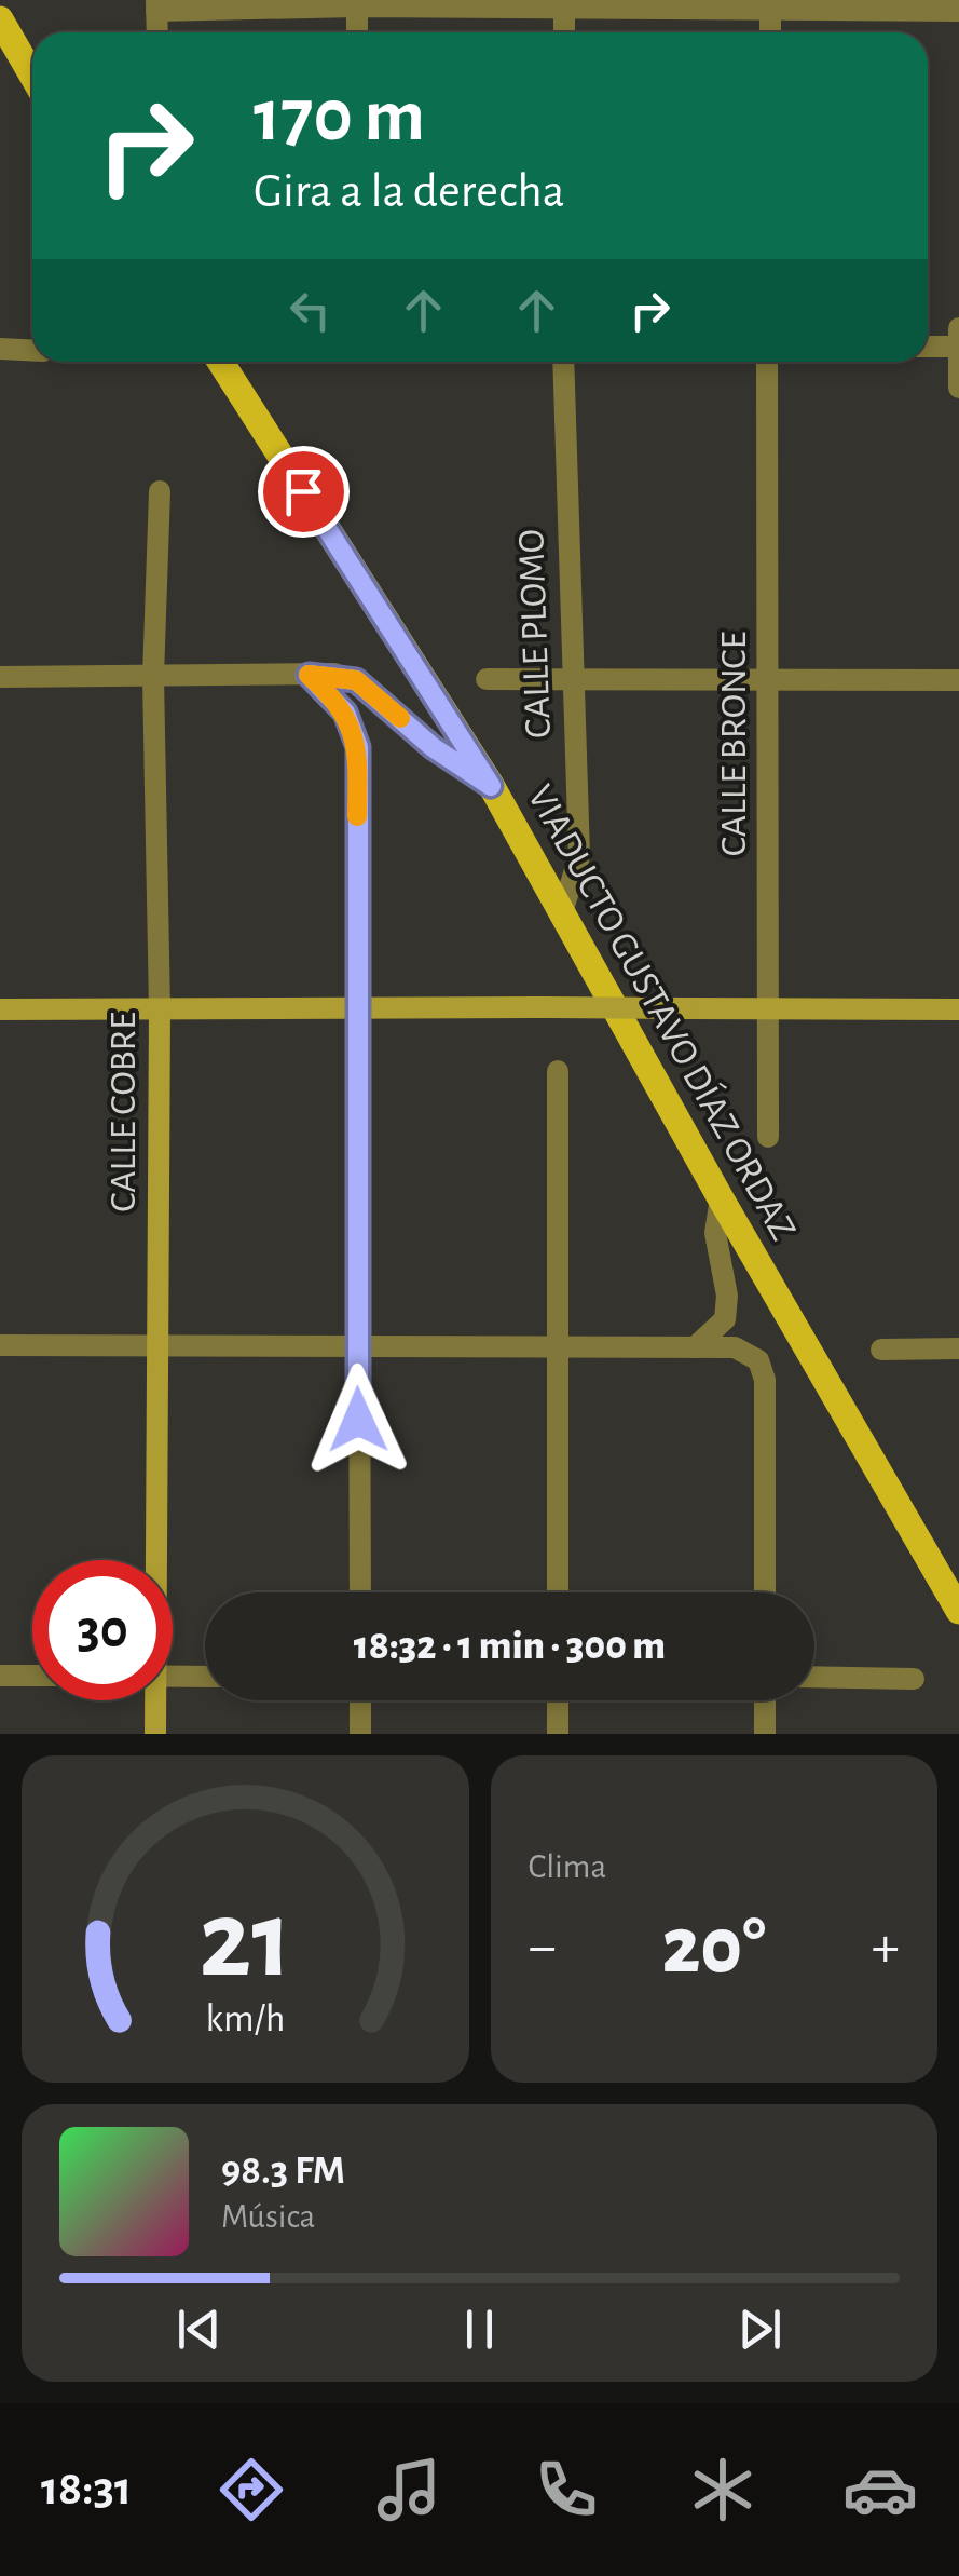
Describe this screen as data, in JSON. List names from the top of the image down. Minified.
{"streets":{"main road":["VIADUCTO GUSTAVO DÍAZ ORDAZ"],"street":["CALLE PLOMO","CALLE BRONCE","CALLE COBRE"]},"crossings":[["CALLE PLOMO","VIADUCTO GUSTAVO DÍAZ ORDAZ"]],"page":{"turn":["170 m","Gira a la derecha"],"limit":"30","trip":"18:32 · 1 min · 300 m","tile":"Clima","heat":["−","20°","+"],"song":["98.3 FM","Música"],"tabs":"18:31","gauge":["21","km/h"]}}
